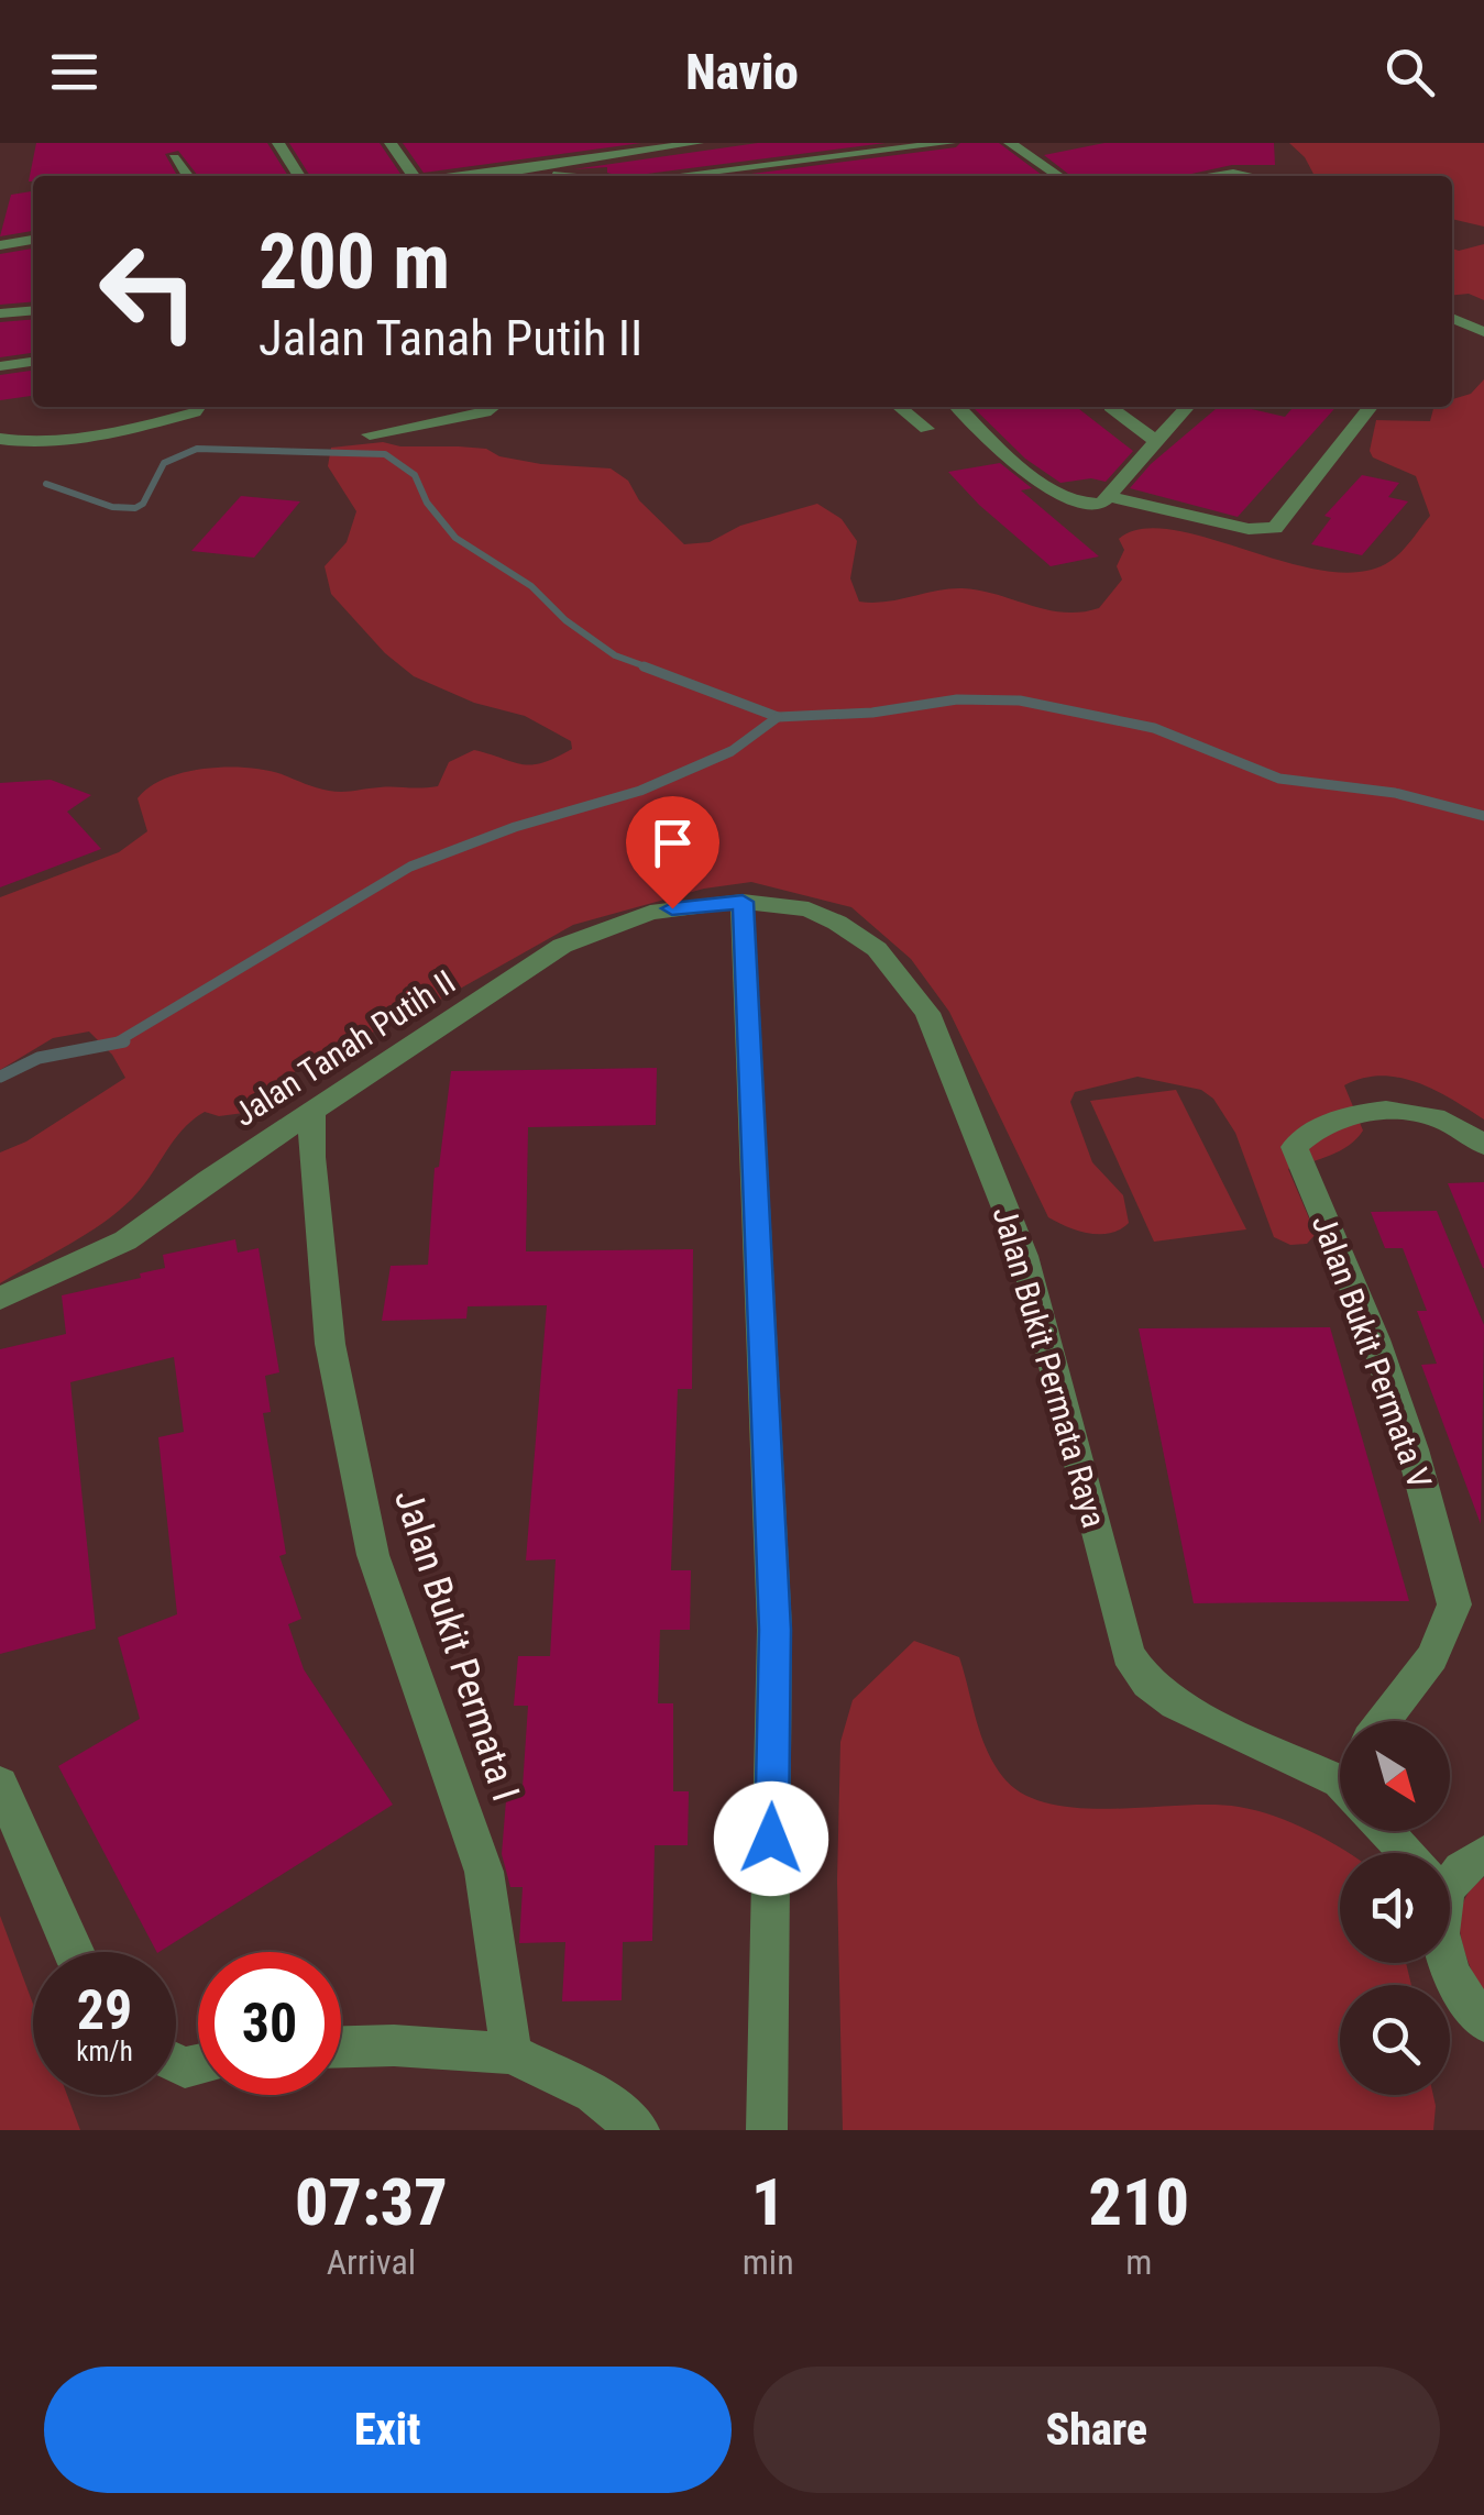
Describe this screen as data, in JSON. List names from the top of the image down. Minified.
{"streets":{"street":["Jalan Tanah Putih II","Jalan Bukit Permata V","Jalan Bukit Permata Raya","Jalan Bukit Permata I"]},"crossings":[["Jalan Tanah Putih II","Jalan Bukit Permata Raya"],["Jalan Tanah Putih II","Jalan Bukit Permata I"]],"north":"bottom right","page":{"header":"Navio","turn":["200 m","Jalan Tanah Putih II"],"speed":"29 km/h","limit":"30","eta":["07:37","Arrival","1","min","210","m"],"buttons":["Exit","Share"]}}
